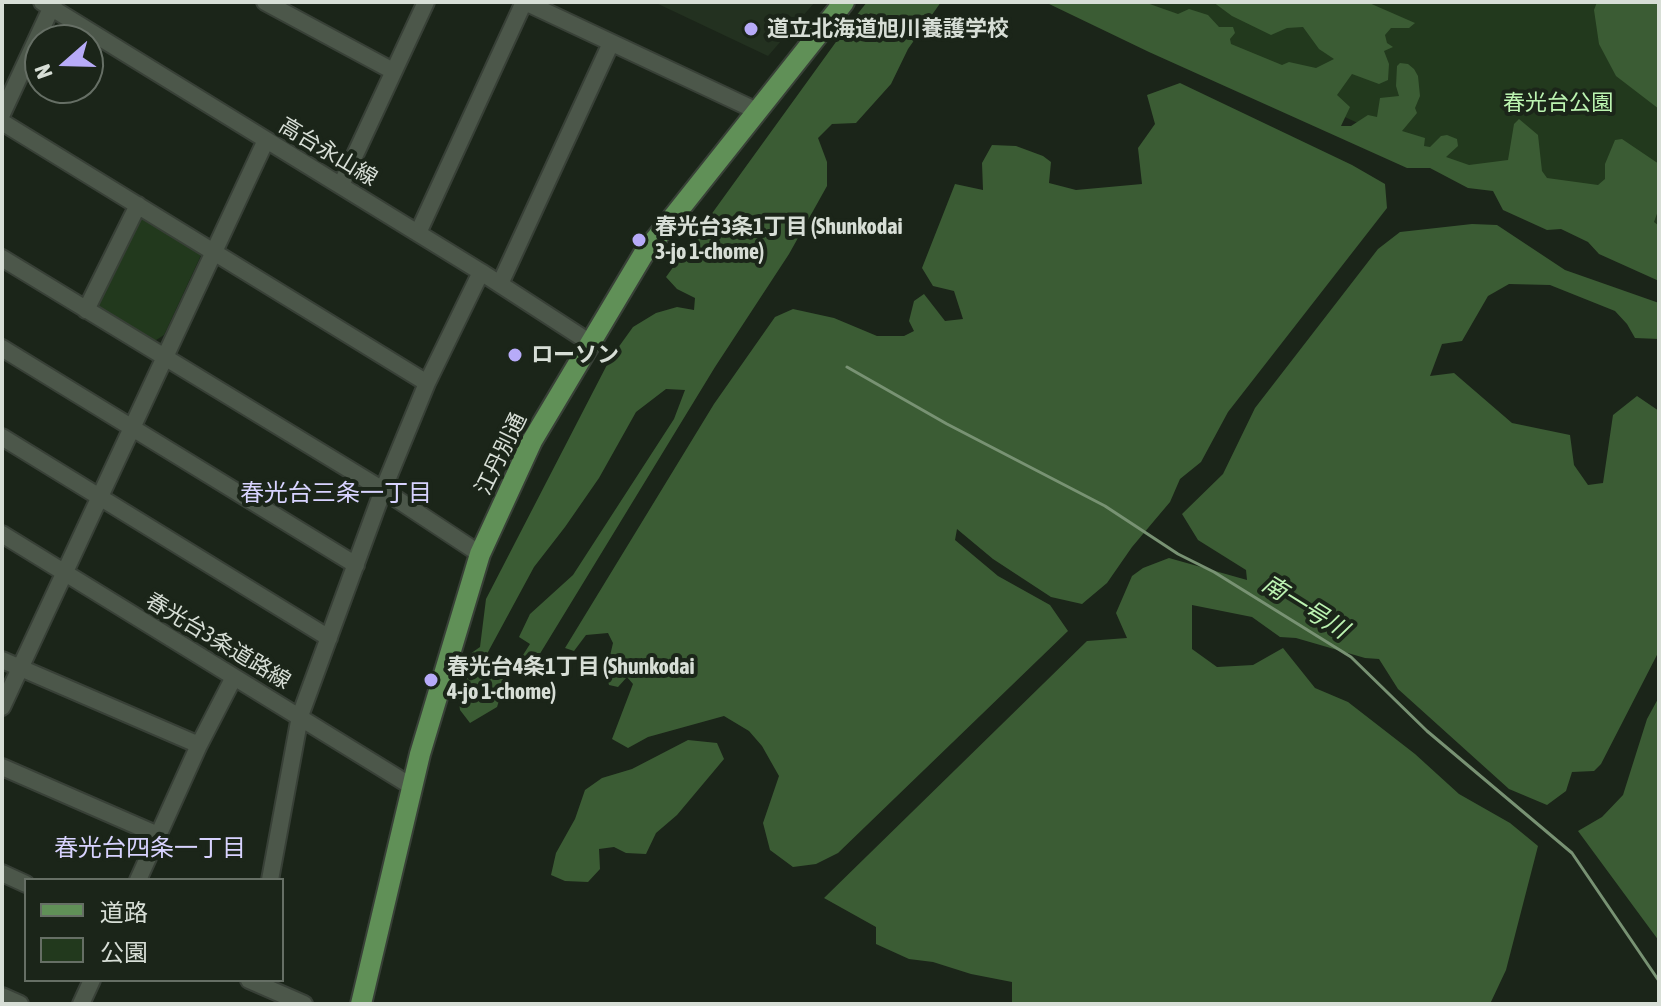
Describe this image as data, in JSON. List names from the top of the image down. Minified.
{"streets":{"main road":["江丹別通"],"street":["高台永山線","春光台3条道路線"]},"crossings":[["高台永山線","江丹別通"],["江丹別通","春光台3条道路線"]],"districts":["春光台三条一丁目","春光台四条一丁目"],"water":["南一号川"],"parks":["春光台公園"],"places":["道立北海道旭川養護学校","春光台3条1丁目 (Shunkodai 3-jo 1-chome)","ローソン","春光台4条1丁目 (Shunkodai 4-jo 1-chome)"],"legend":["道路","公園"],"north":"left"}
